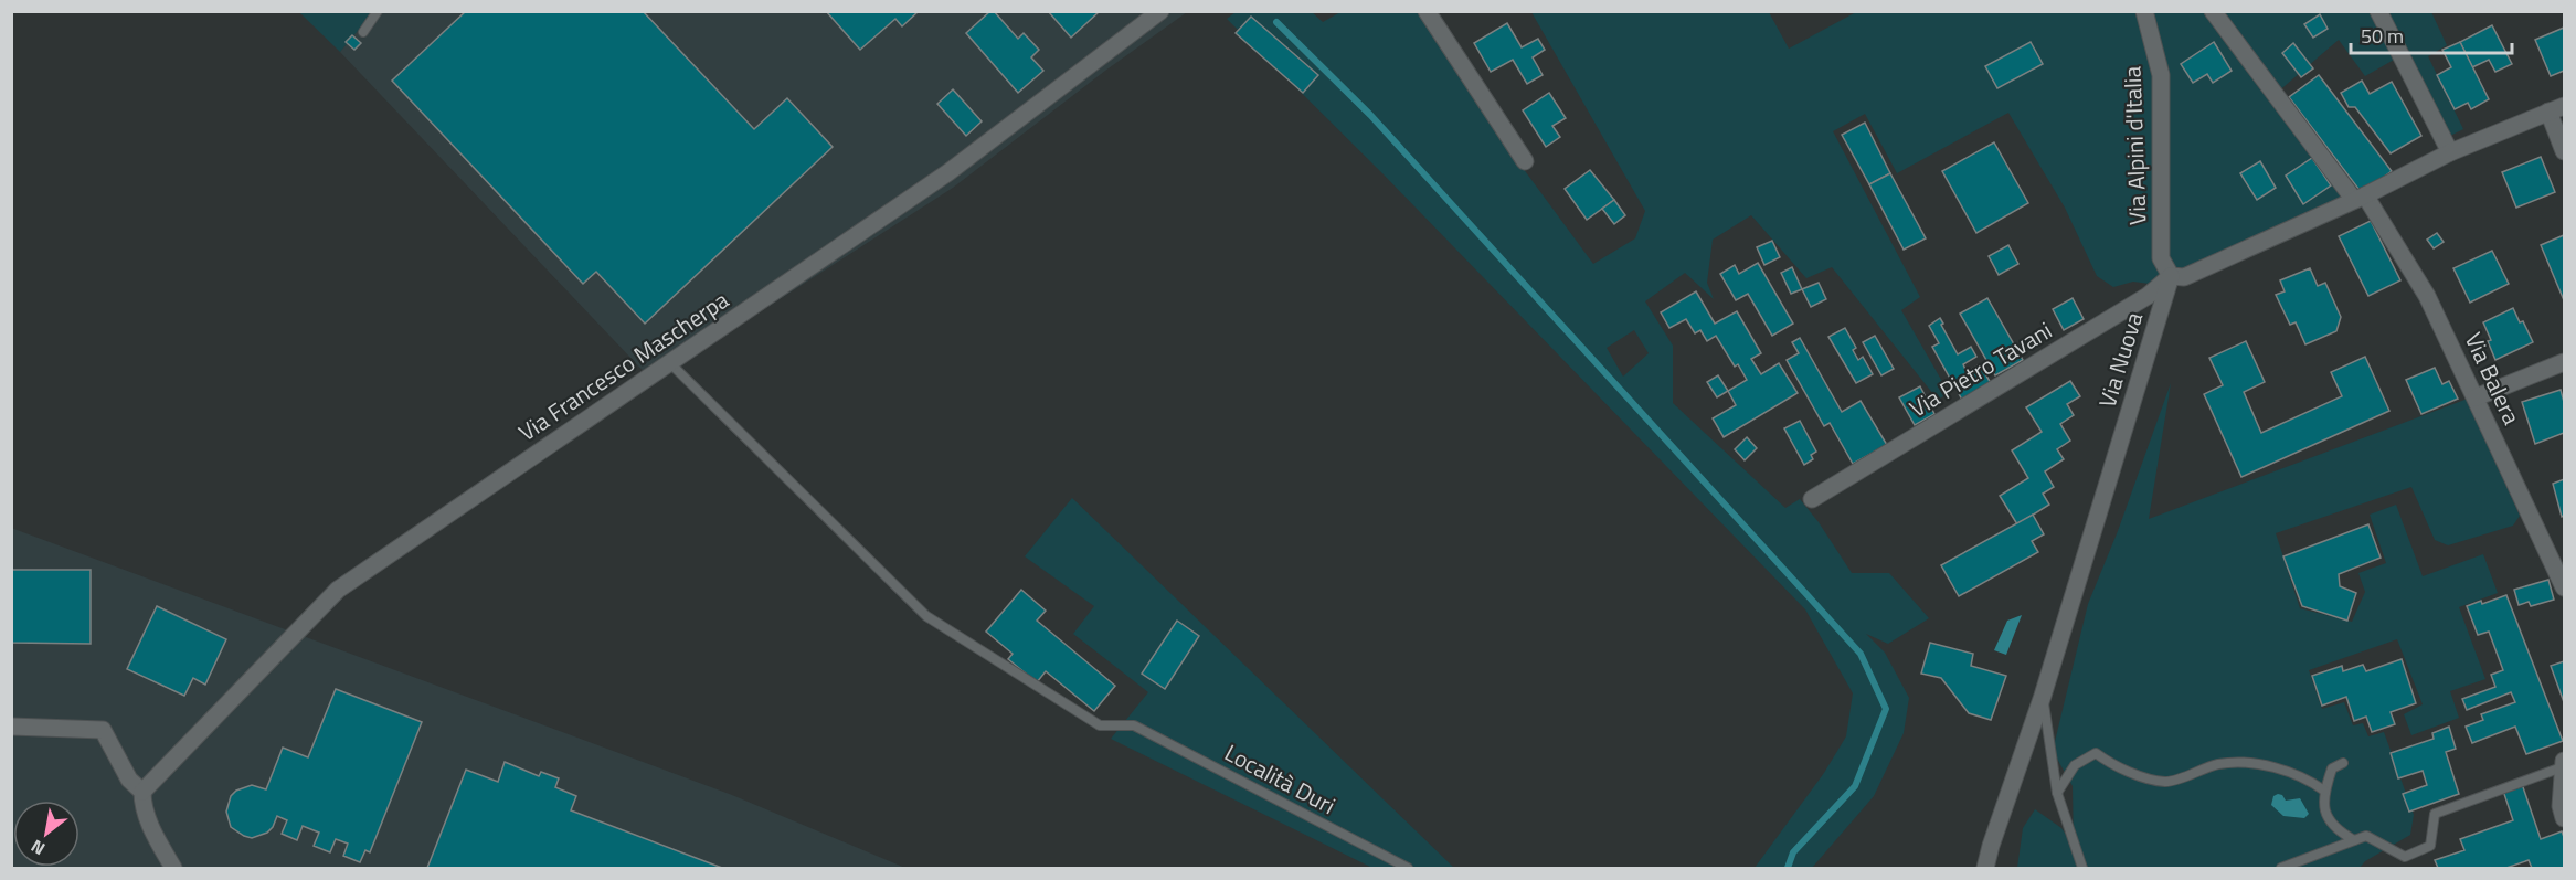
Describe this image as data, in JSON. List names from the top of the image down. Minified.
{"streets":{"street":["Via Alpini d'Italia","Via Nuova","Via Francesco Mascherpa","Via Pietro Tavani","Via Balera"],"lane":["Località Duri"]},"crossings":[["Via Alpini d'Italia","Via Nuova"],["Via Alpini d'Italia","Via Pietro Tavani"],["Via Nuova","Via Pietro Tavani"],["Via Francesco Mascherpa","Località Duri"]],"scale_bar":"50 m","north":"bottom left"}
